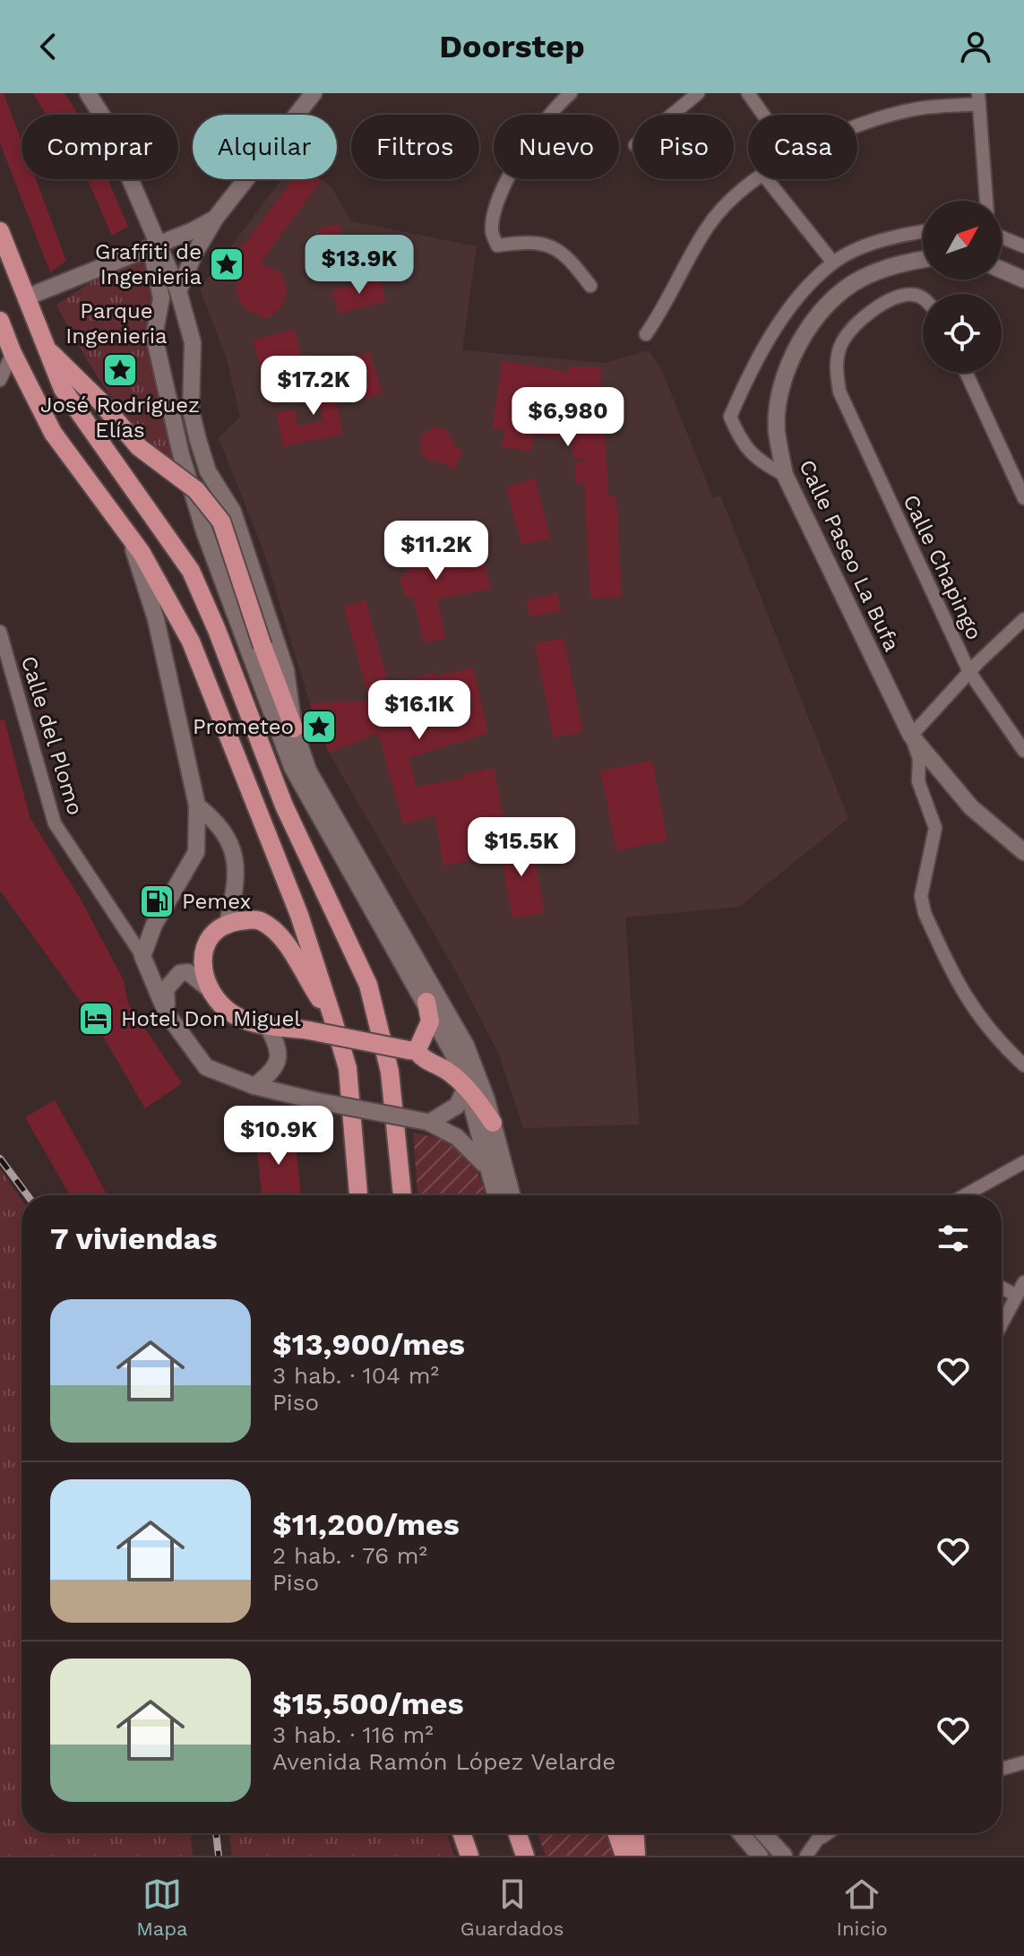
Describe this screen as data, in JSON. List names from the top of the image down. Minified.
{"streets":{"street":["Calle Paseo La Bufa","Calle Chapingo","Calle del Plomo"]},"parks":["Parque Ingenieria"],"places":{"place":["Graffiti de Ingenieria","José Rodríguez Elías","Prometeo"],"fuel station":["Pemex"],"hotel":["Hotel Don Miguel"]},"north":"top right","page":{"header":"Doorstep","chip":["Comprar","Alquilar","Filtros","Nuevo","Piso","Casa"],"price":["$13.9K","$17.2K","$6,980","$11.2K","$16.1K","$15.5K","$10.9K"],"heading":"7 viviendas","list":[{"name":"$13,900/mes","note":"3 hab. · 104 m² · Piso"},{"name":"$11,200/mes","note":"2 hab. · 76 m² · Piso"},{"name":"$15,500/mes","note":"3 hab. · 116 m² · Avenida Ramón López Velarde"}],"tabs":["Mapa","Guardados","Inicio"]}}
